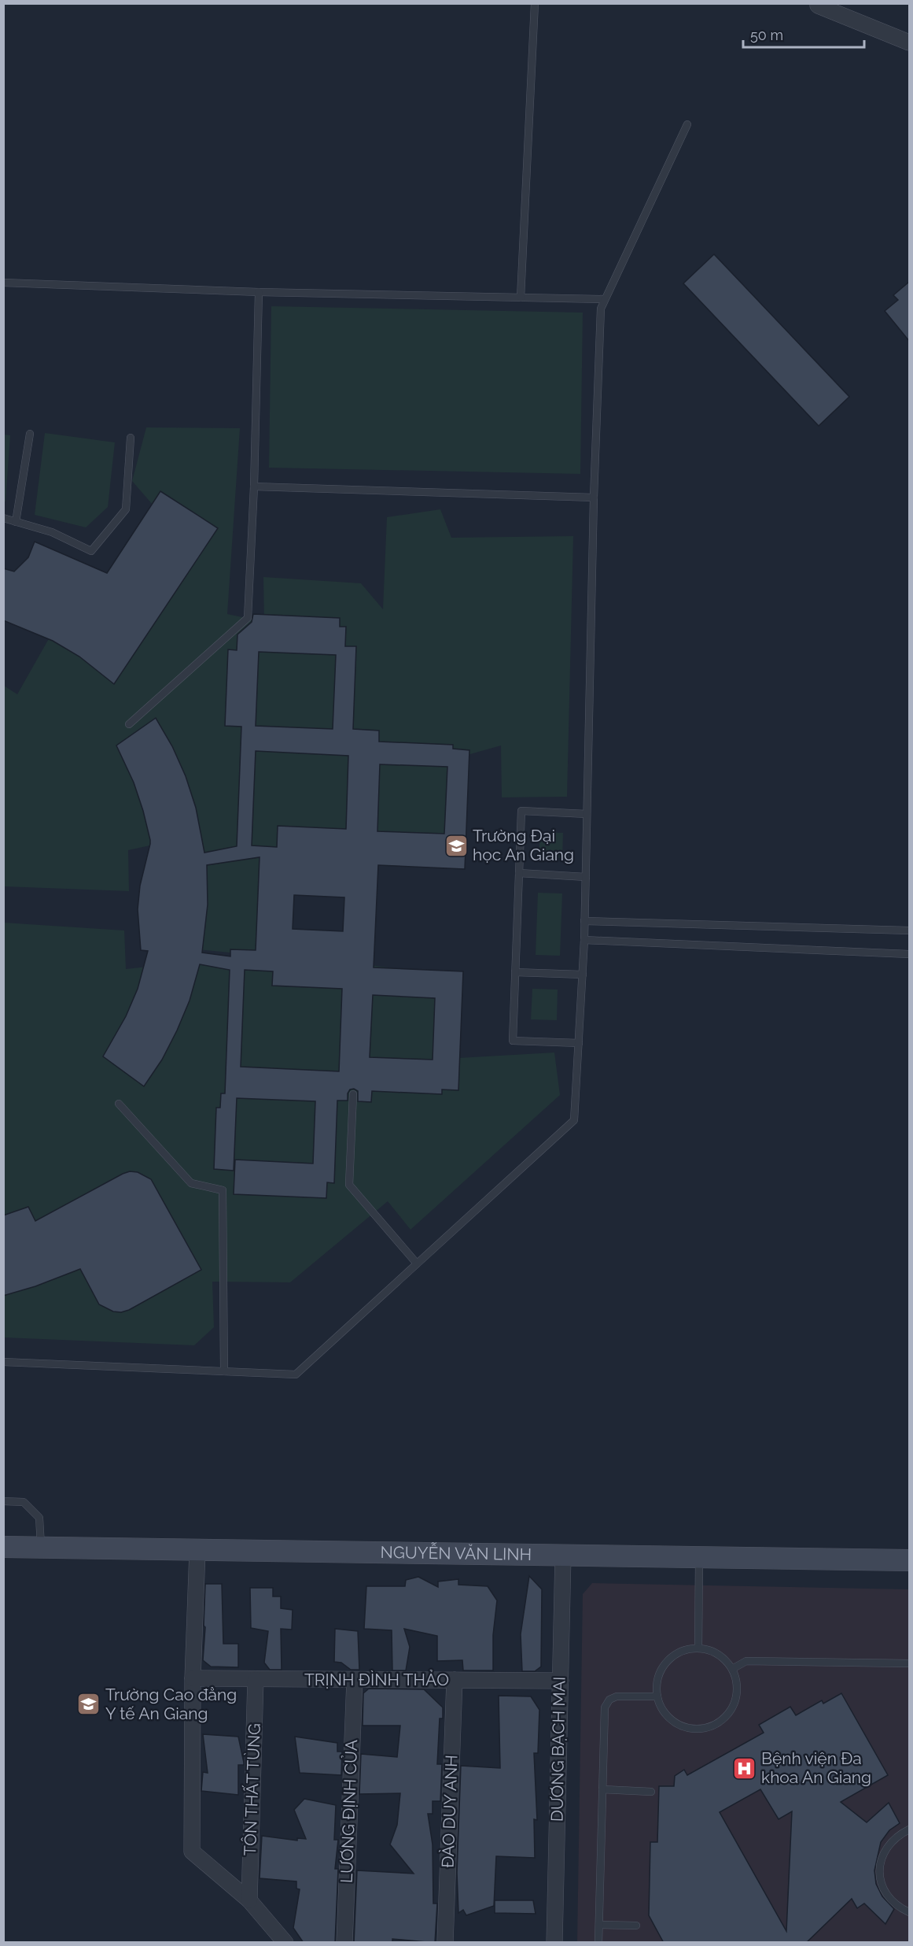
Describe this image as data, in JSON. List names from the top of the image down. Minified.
{"streets":{"street":["NGUYỄN VĂN LINH","TRỊNH ĐÌNH THẢO","DƯƠNG BẠCH MAI","TÔN THẤT TÙNG","LƯƠNG ĐỊNH CỦA","ĐÀO DUY ANH"]},"crossings":[["NGUYỄN VĂN LINH","DƯƠNG BẠCH MAI"],["TRỊNH ĐÌNH THẢO","DƯƠNG BẠCH MAI"],["TRỊNH ĐÌNH THẢO","TÔN THẤT TÙNG"],["TRỊNH ĐÌNH THẢO","LƯƠNG ĐỊNH CỦA"],["TRỊNH ĐÌNH THẢO","ĐÀO DUY ANH"]],"places":{"school or university":["Trường Đại học An Giang","Trường Cao đẳng Y tế An Giang"],"hospital":["Bệnh viện Đa khoa An Giang"]},"scale_bar":"50 m"}
